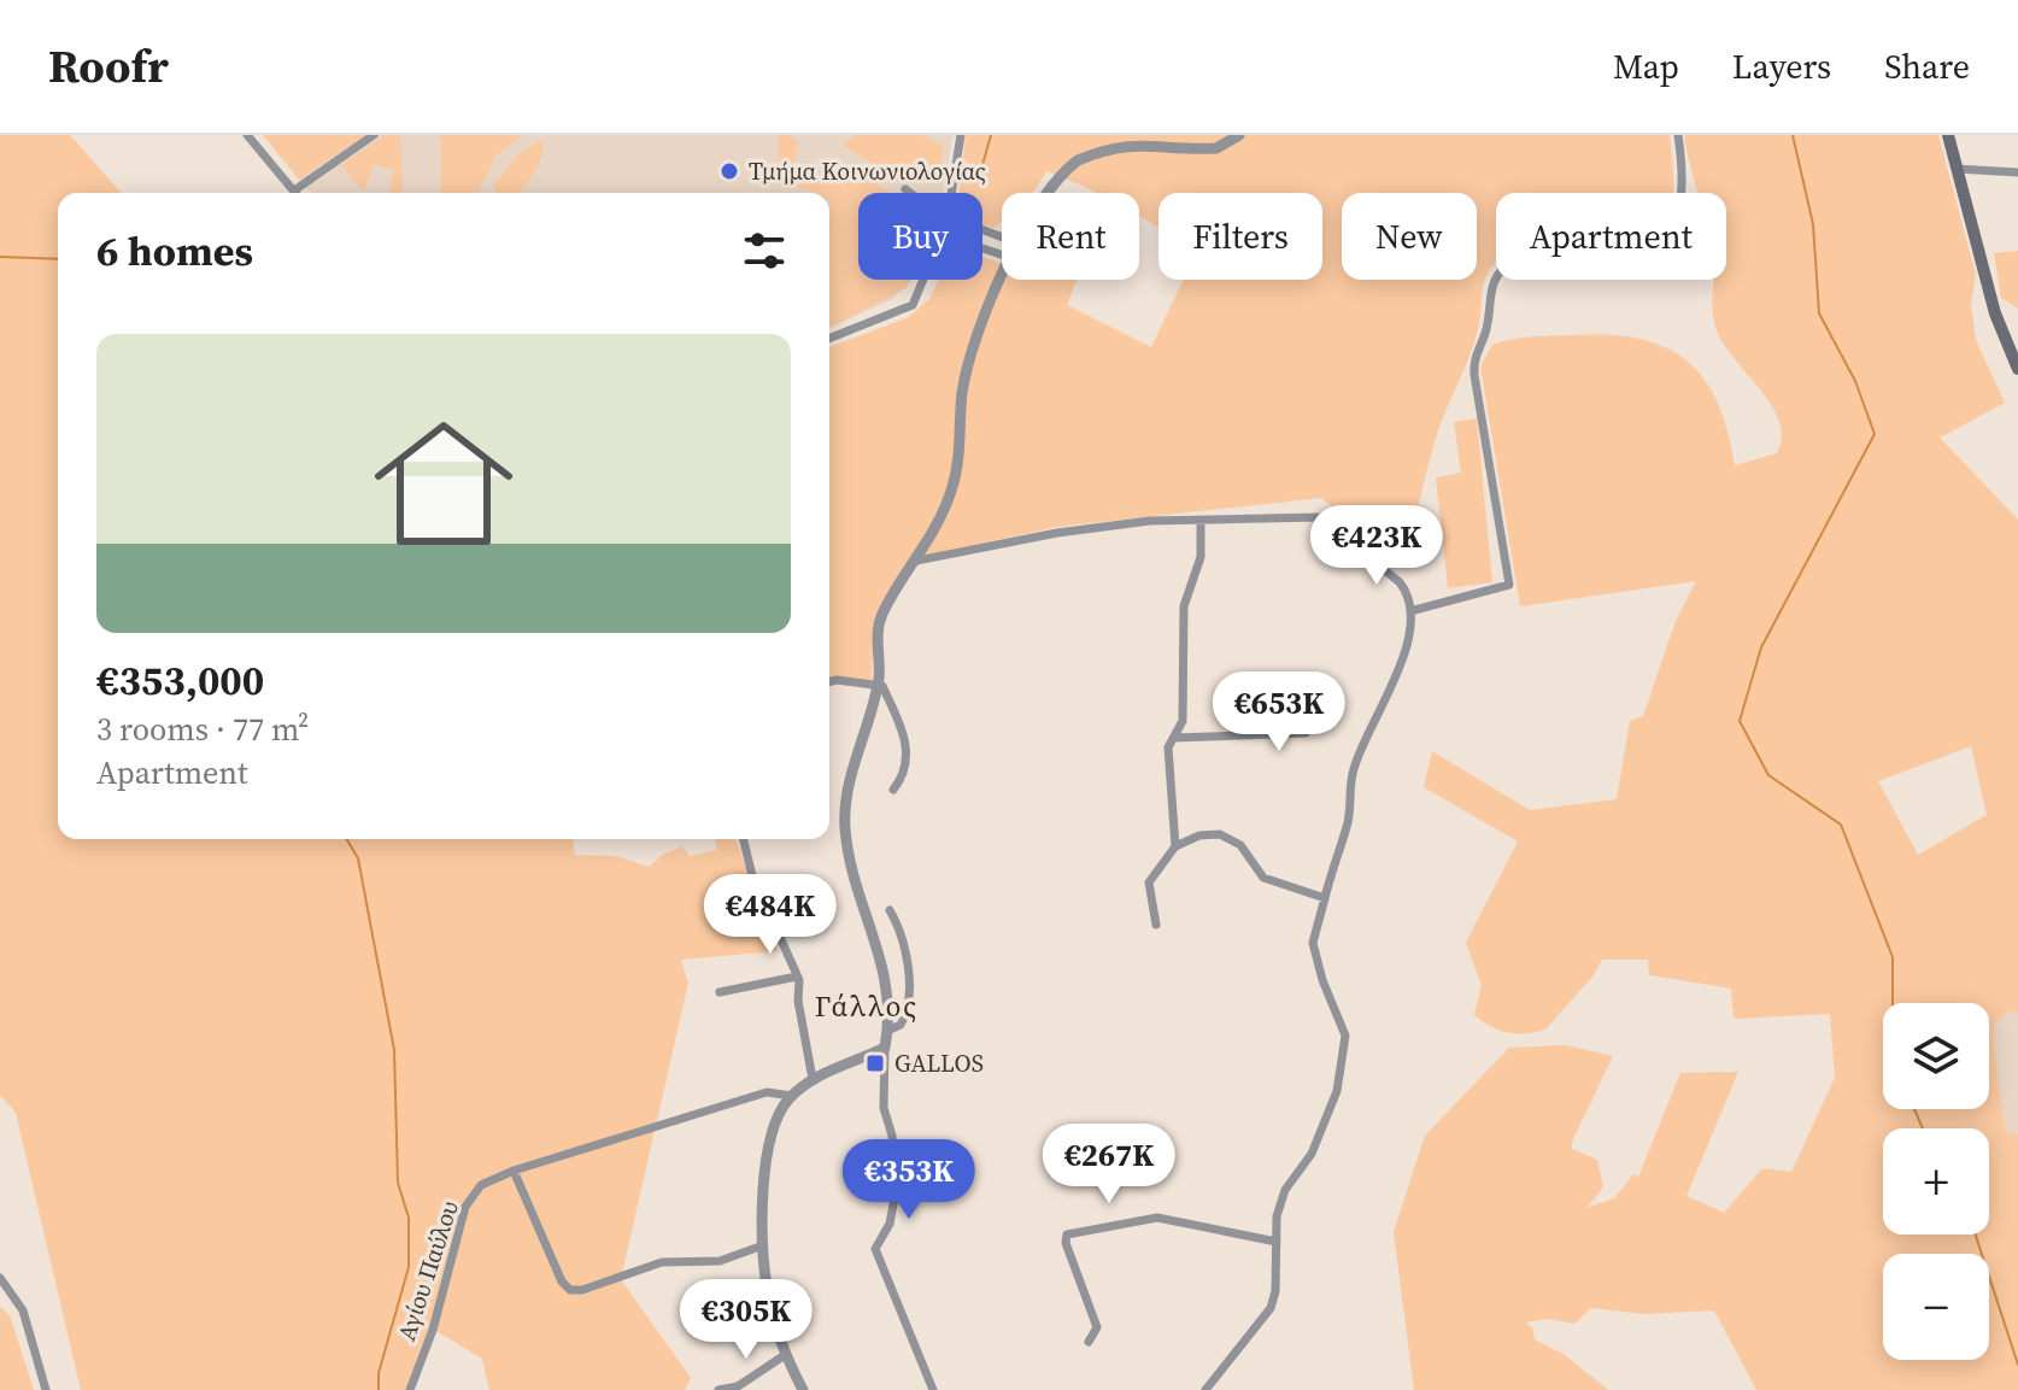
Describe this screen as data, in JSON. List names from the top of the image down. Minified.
{"streets":{"street":["Αγίου Παύλου"]},"districts":["Γάλλος"],"places":{"other":["Τμήμα Κοινωνιολογίας"],"transit":["GALLOS"]},"page":{"header":"Roofr","nav":["Map","Layers","Share"],"chip":["Buy","Rent","Filters","New","Apartment"],"heading":"6 homes","list":[{"name":"€353,000","note":"3 rooms · 77 m² · Apartment"}],"price":["€423K","€653K","€484K","€267K","€353K","€305K"],"map_buttons":["+","−"]}}
